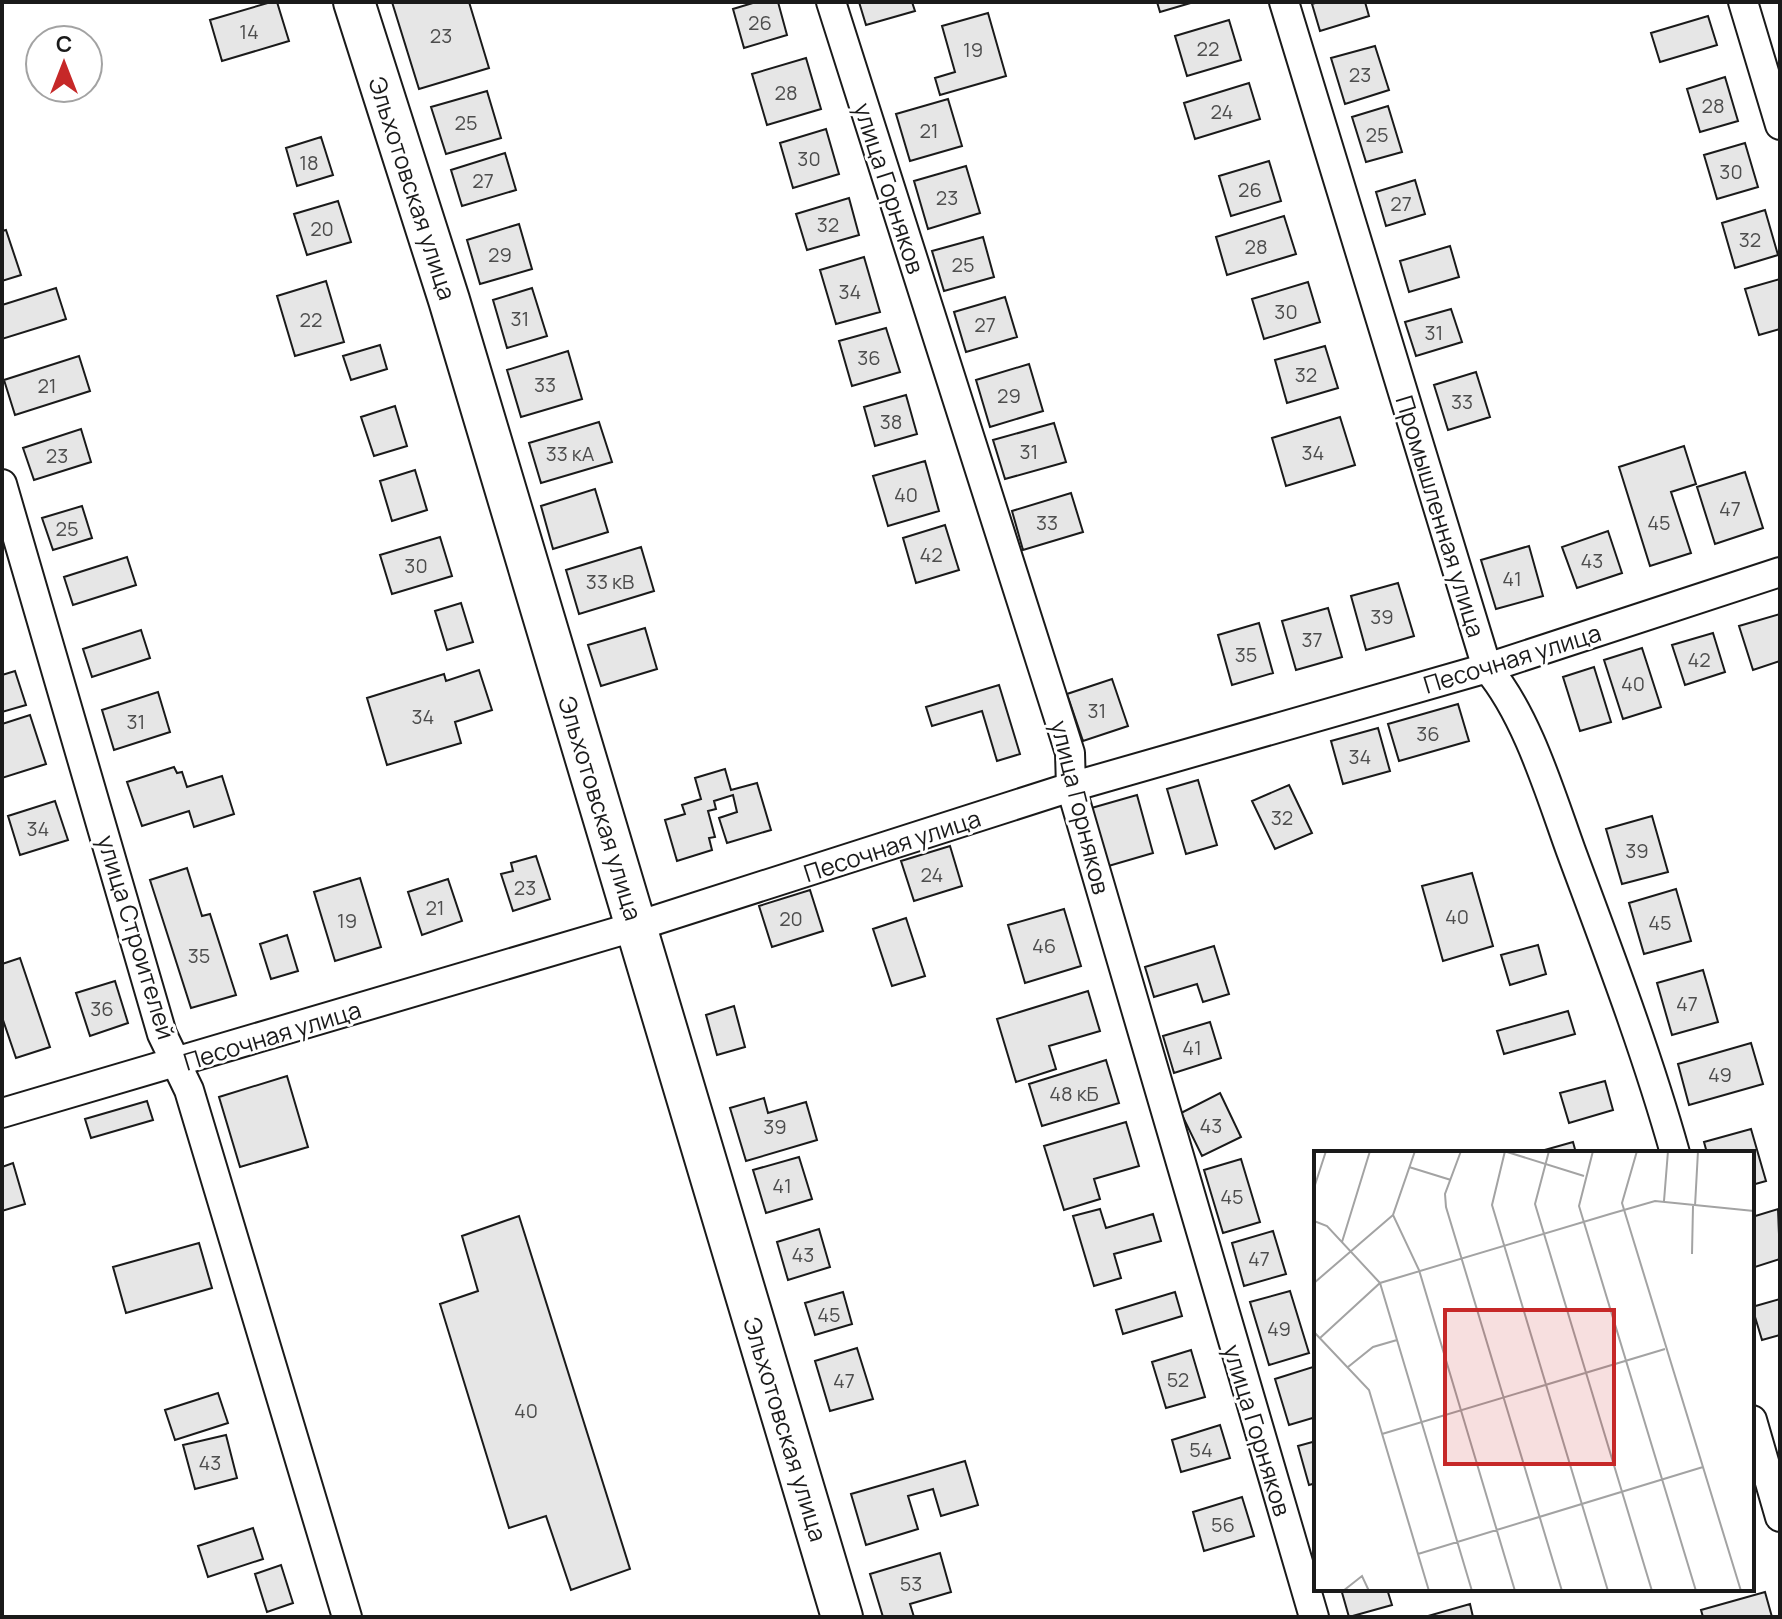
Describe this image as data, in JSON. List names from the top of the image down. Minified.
{"streets":{"street":["Эльхотовская улица","улица Горняков","Промышленная улица","Песочная улица","улица Строителей"]},"crossings":[["Эльхотовская улица","Песочная улица"],["улица Горняков","Песочная улица"],["Промышленная улица","Песочная улица"],["Песочная улица","улица Строителей"]],"house_numbers":["26","14","23","22","19","23","28","28","24","25","21","25","30","18","30","27","26","23","27","32","20","32","28","29","25","34","30","31","22","27","31","36","32","33","21","29","33","38","31","34","33 кА","23","40","47","33","45","25","42","43","30","41","33 кВ","39","37","35","42","40","31","34","31","36","34","32","34","39","24","23","21","40","20","19","45","46","35","47","36","41","49","48 кБ","43","39","41","45","43","47","45","49","52","47","40","54","43","56","53"],"north":"top"}
